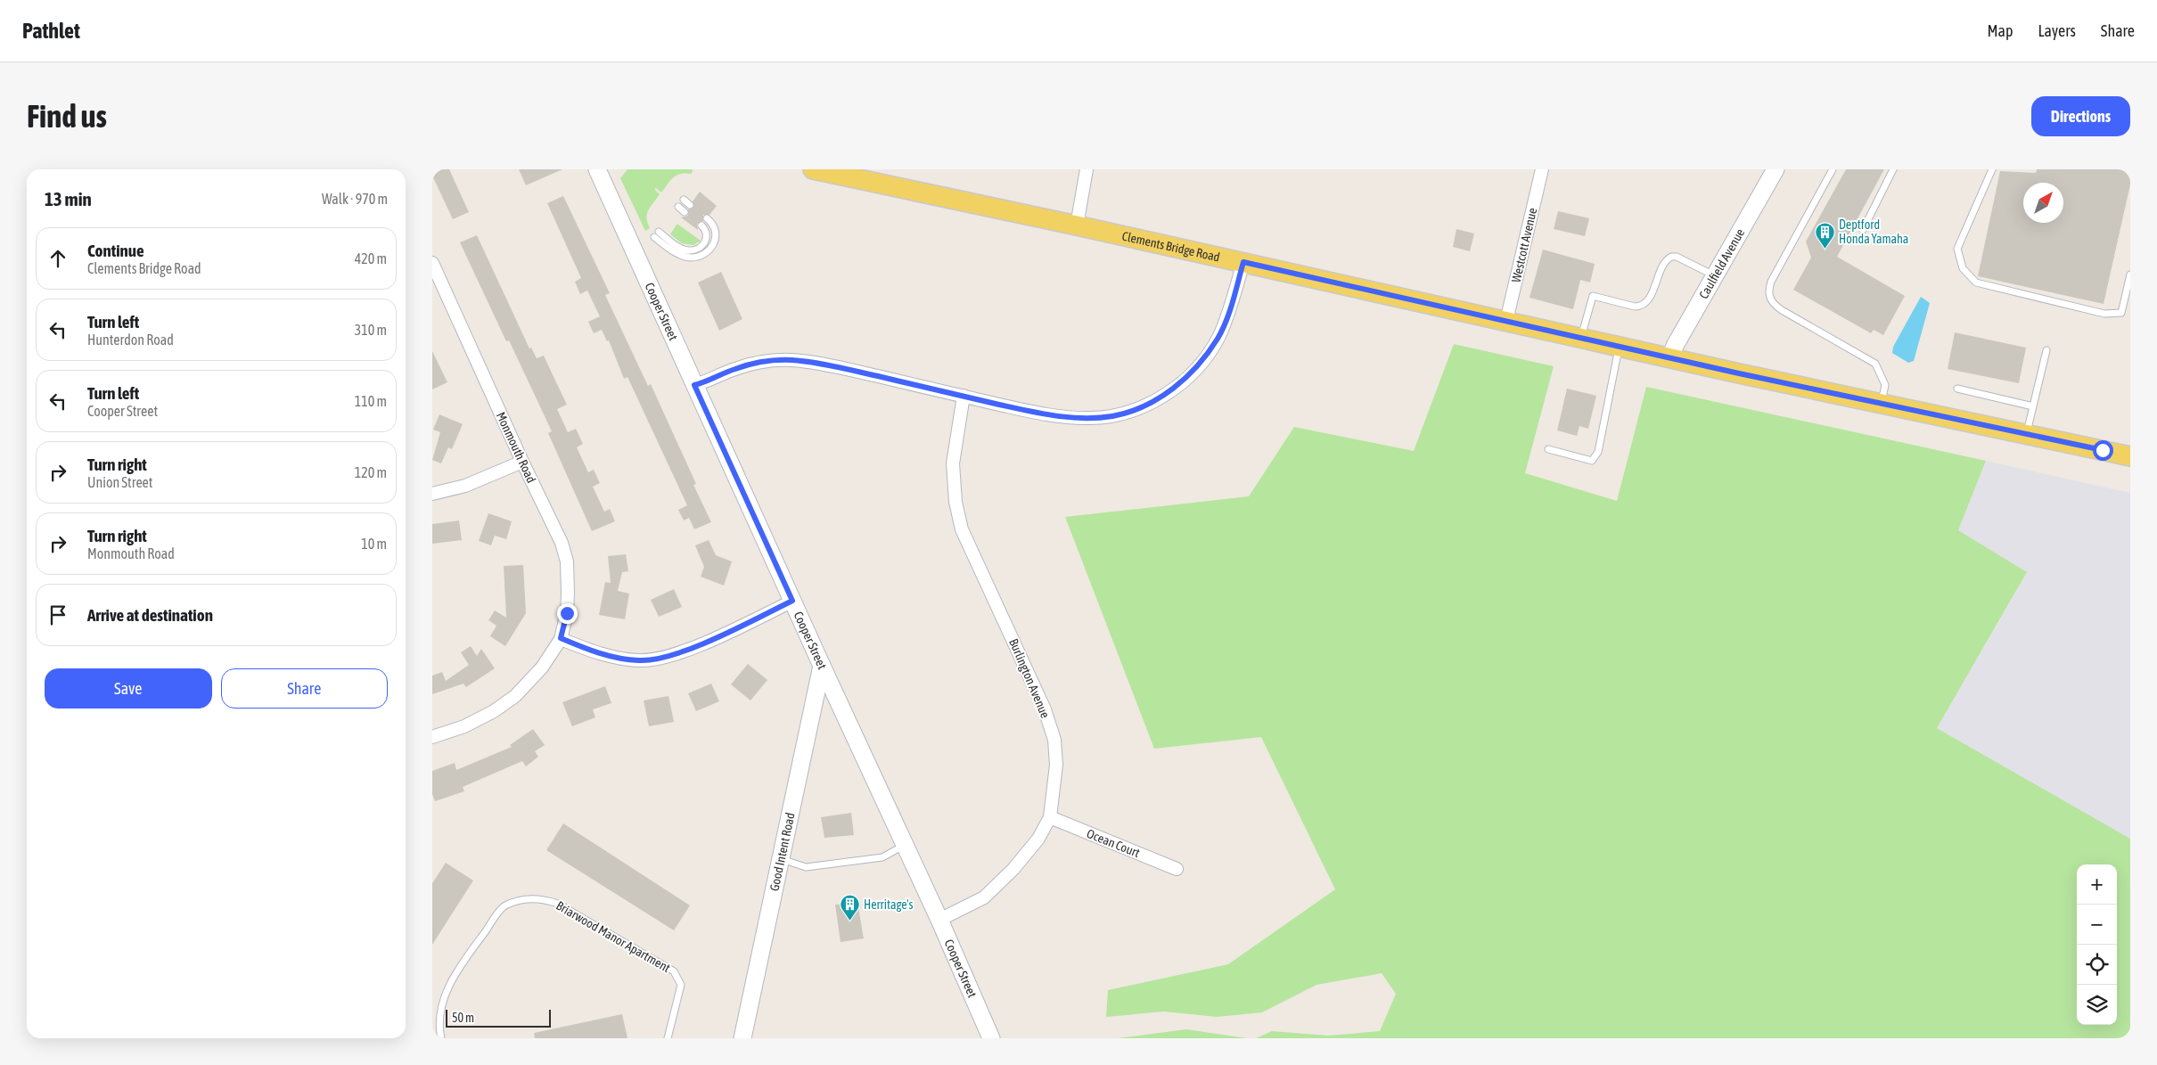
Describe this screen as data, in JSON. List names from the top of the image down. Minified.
{"streets":{"main road":["Clements Bridge Road","Caulfield Avenue","Cooper Street","Good Intent Road"],"street":["Westcott Avenue","Monmouth Road","Burlington Avenue","Ocean Court"],"lane":["Briarwood Manor Apartment"]},"crossings":[["Westcott Avenue","Clements Bridge Road"],["Clements Bridge Road","Caulfield Avenue"],["Cooper Street","Burlington Avenue"],["Cooper Street","Good Intent Road"],["Burlington Avenue","Ocean Court"]],"places":{"building":["Deptford Honda Yamaha","Herritage's"]},"scale_bar":"50 m","north":"top right","page":{"header":"Pathlet","nav":["Map","Layers","Share"],"buttons":["Directions",["Save","Share"]],"title":"Find us","heading":["13 min","Walk · 970 m"],"list":[["Continue","Clements Bridge Road","420 m"],["Turn left","Hunterdon Road","310 m"],["Turn left","Cooper Street","110 m"],["Turn right","Union Street","120 m"],["Turn right","Monmouth Road","10 m"],"Arrive at destination"],"map_buttons":["+","−"],"scale":"50 m"}}
